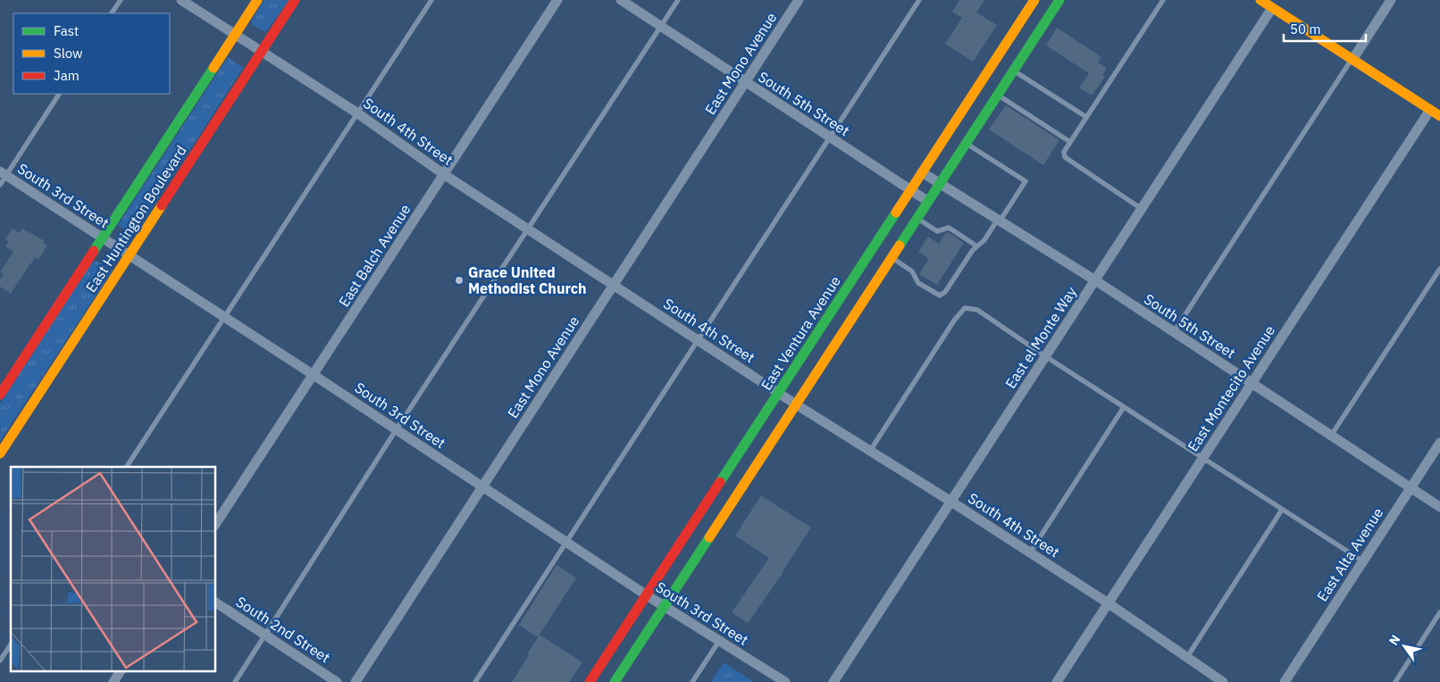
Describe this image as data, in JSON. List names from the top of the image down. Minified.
{"streets":{"main road":["East Huntington Boulevard","East Ventura Avenue"],"street":["East Mono Avenue","South 5th Street","South 4th Street","South 3rd Street","East Balch Avenue","East el Monte Way","East Montecito Avenue","East Alta Avenue","South 2nd Street"]},"crossings":[["East Mono Avenue","South 5th Street"],["East Mono Avenue","South 4th Street"],["East Mono Avenue","South 3rd Street"],["South 5th Street","East Ventura Avenue"],["South 5th Street","East el Monte Way"],["South 5th Street","East Montecito Avenue"],["South 5th Street","East Alta Avenue"],["South 4th Street","East Huntington Boulevard"],["South 4th Street","East Balch Avenue"],["South 4th Street","East Ventura Avenue"],["South 4th Street","East el Monte Way"],["South 4th Street","East Montecito Avenue"],["South 3rd Street","East Huntington Boulevard"],["South 3rd Street","East Balch Avenue"],["South 3rd Street","East Ventura Avenue"]],"places":["Grace United Methodist Church"],"legend":["Fast","Slow","Jam"],"scale_bar":"50 m","north":"top left"}
